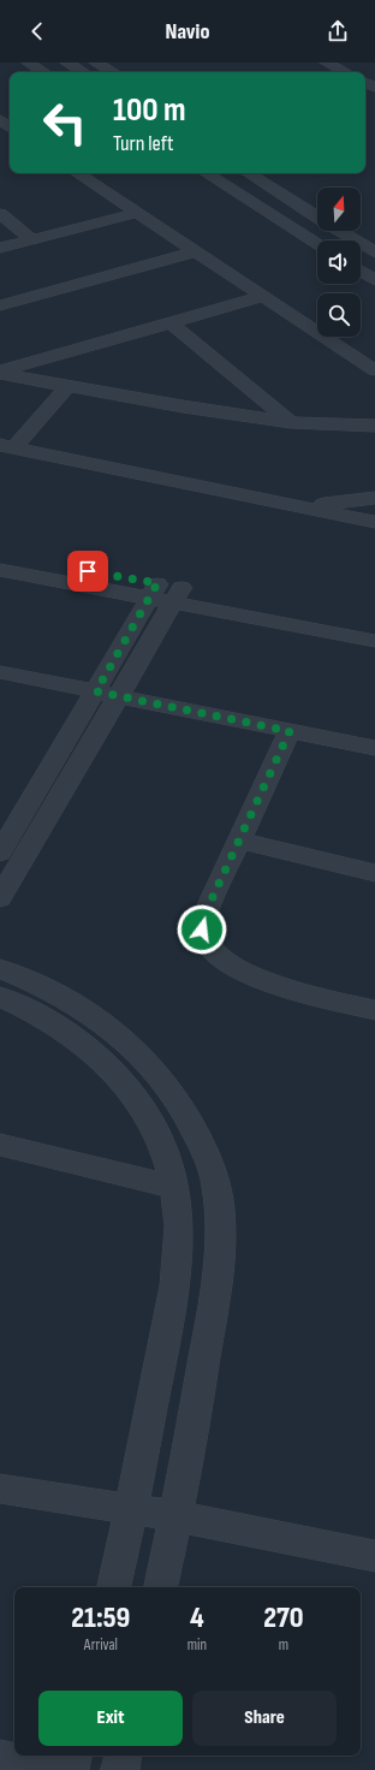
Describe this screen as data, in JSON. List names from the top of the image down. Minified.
{"north":"top","page":{"header":"Navio","turn":["100 m","Turn left"],"eta":["21:59","Arrival","4","min","270","m"],"buttons":["Exit","Share"]}}
